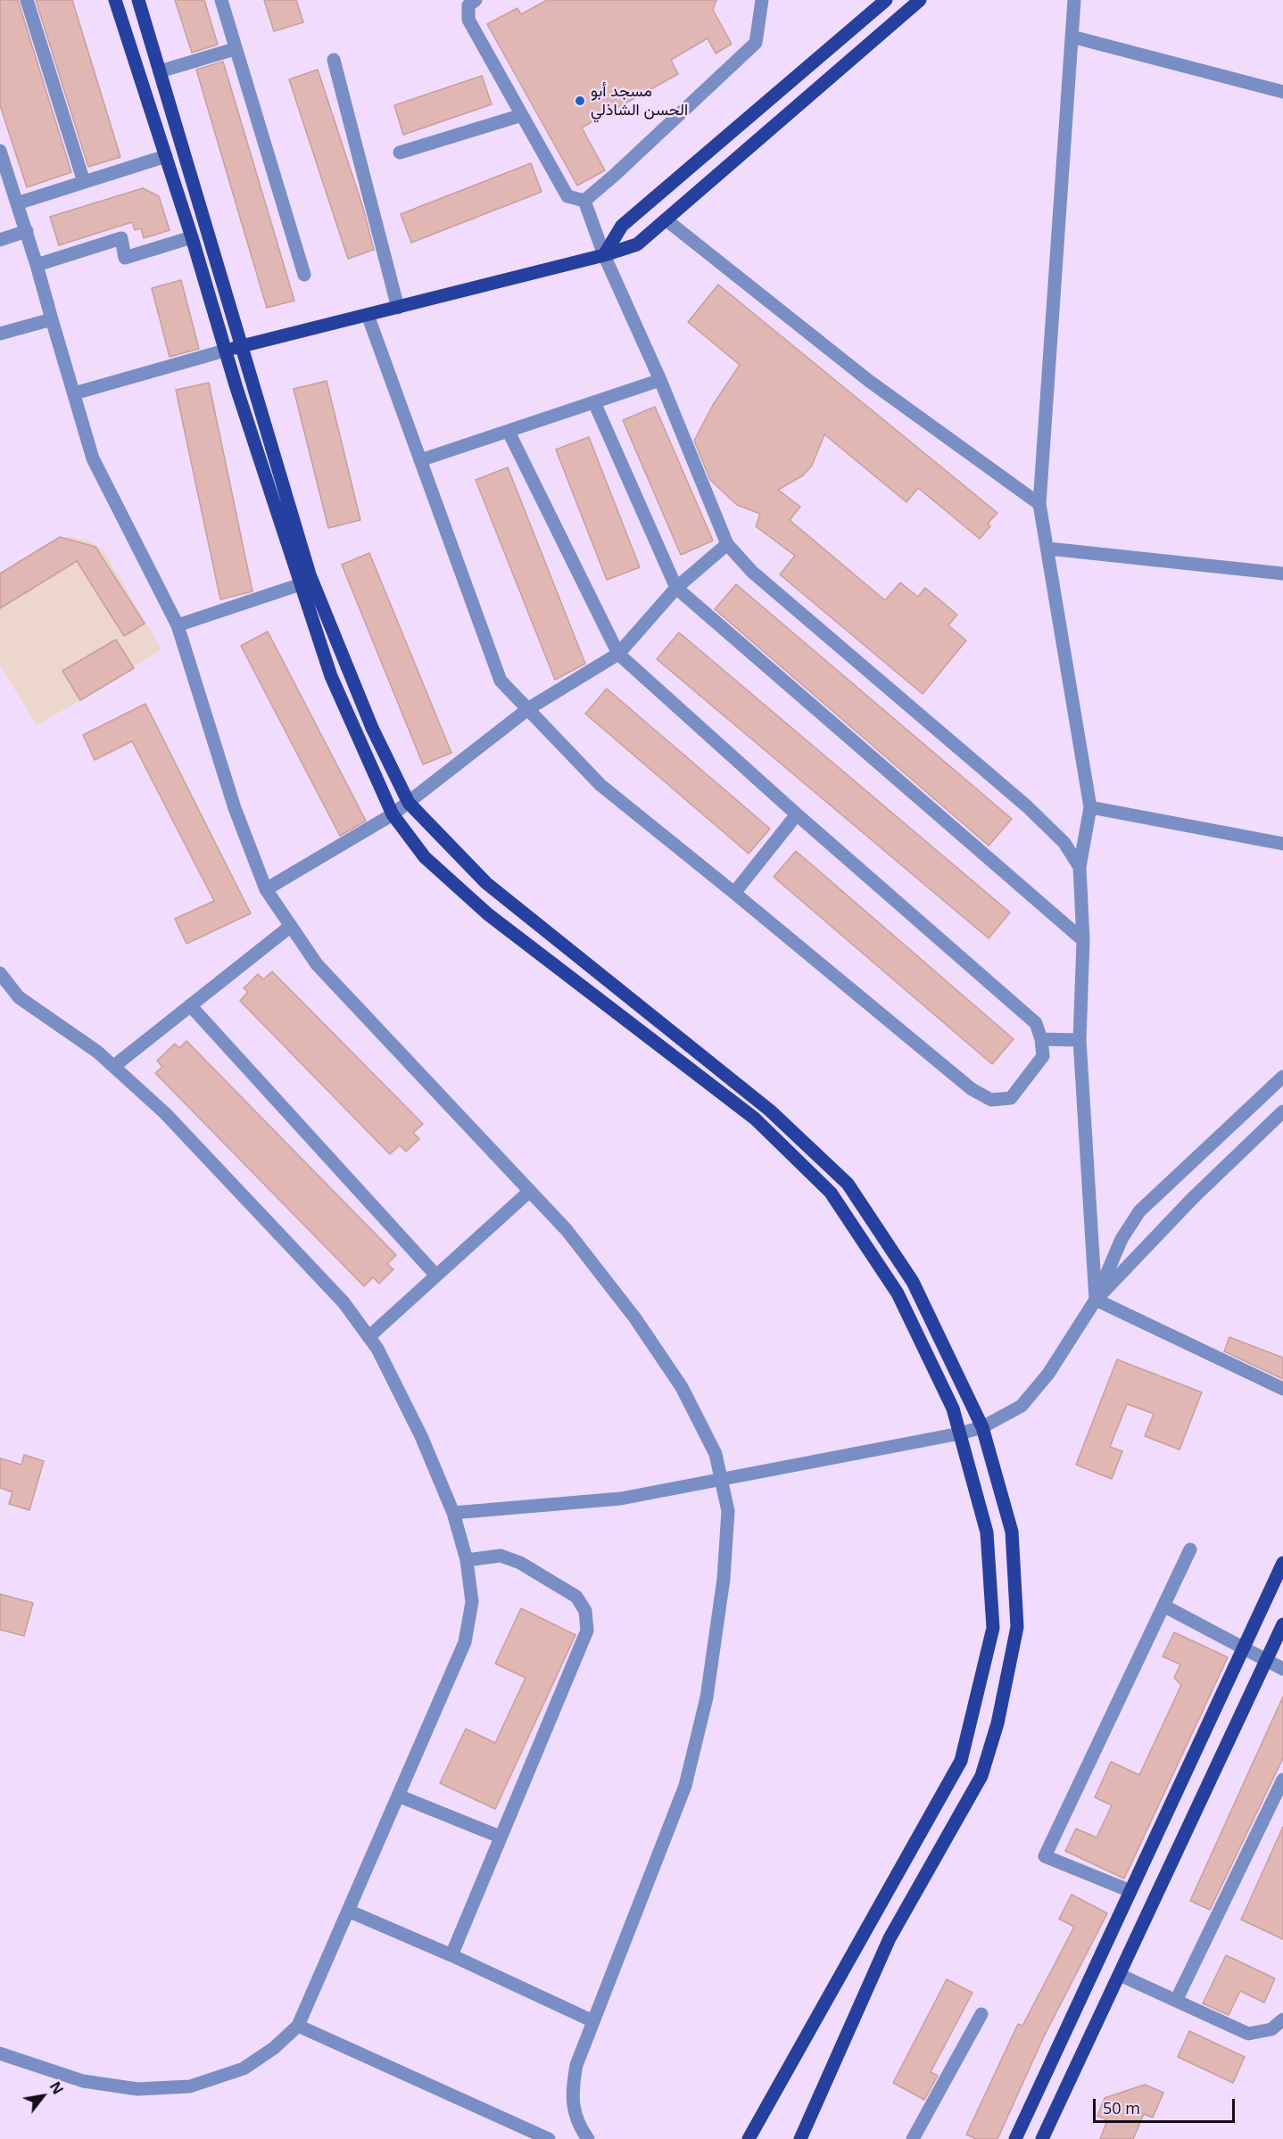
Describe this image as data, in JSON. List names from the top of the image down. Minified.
{"places":["مسجد أبو الحسن الشاذلي"],"scale_bar":"50 m","north":"top right"}
